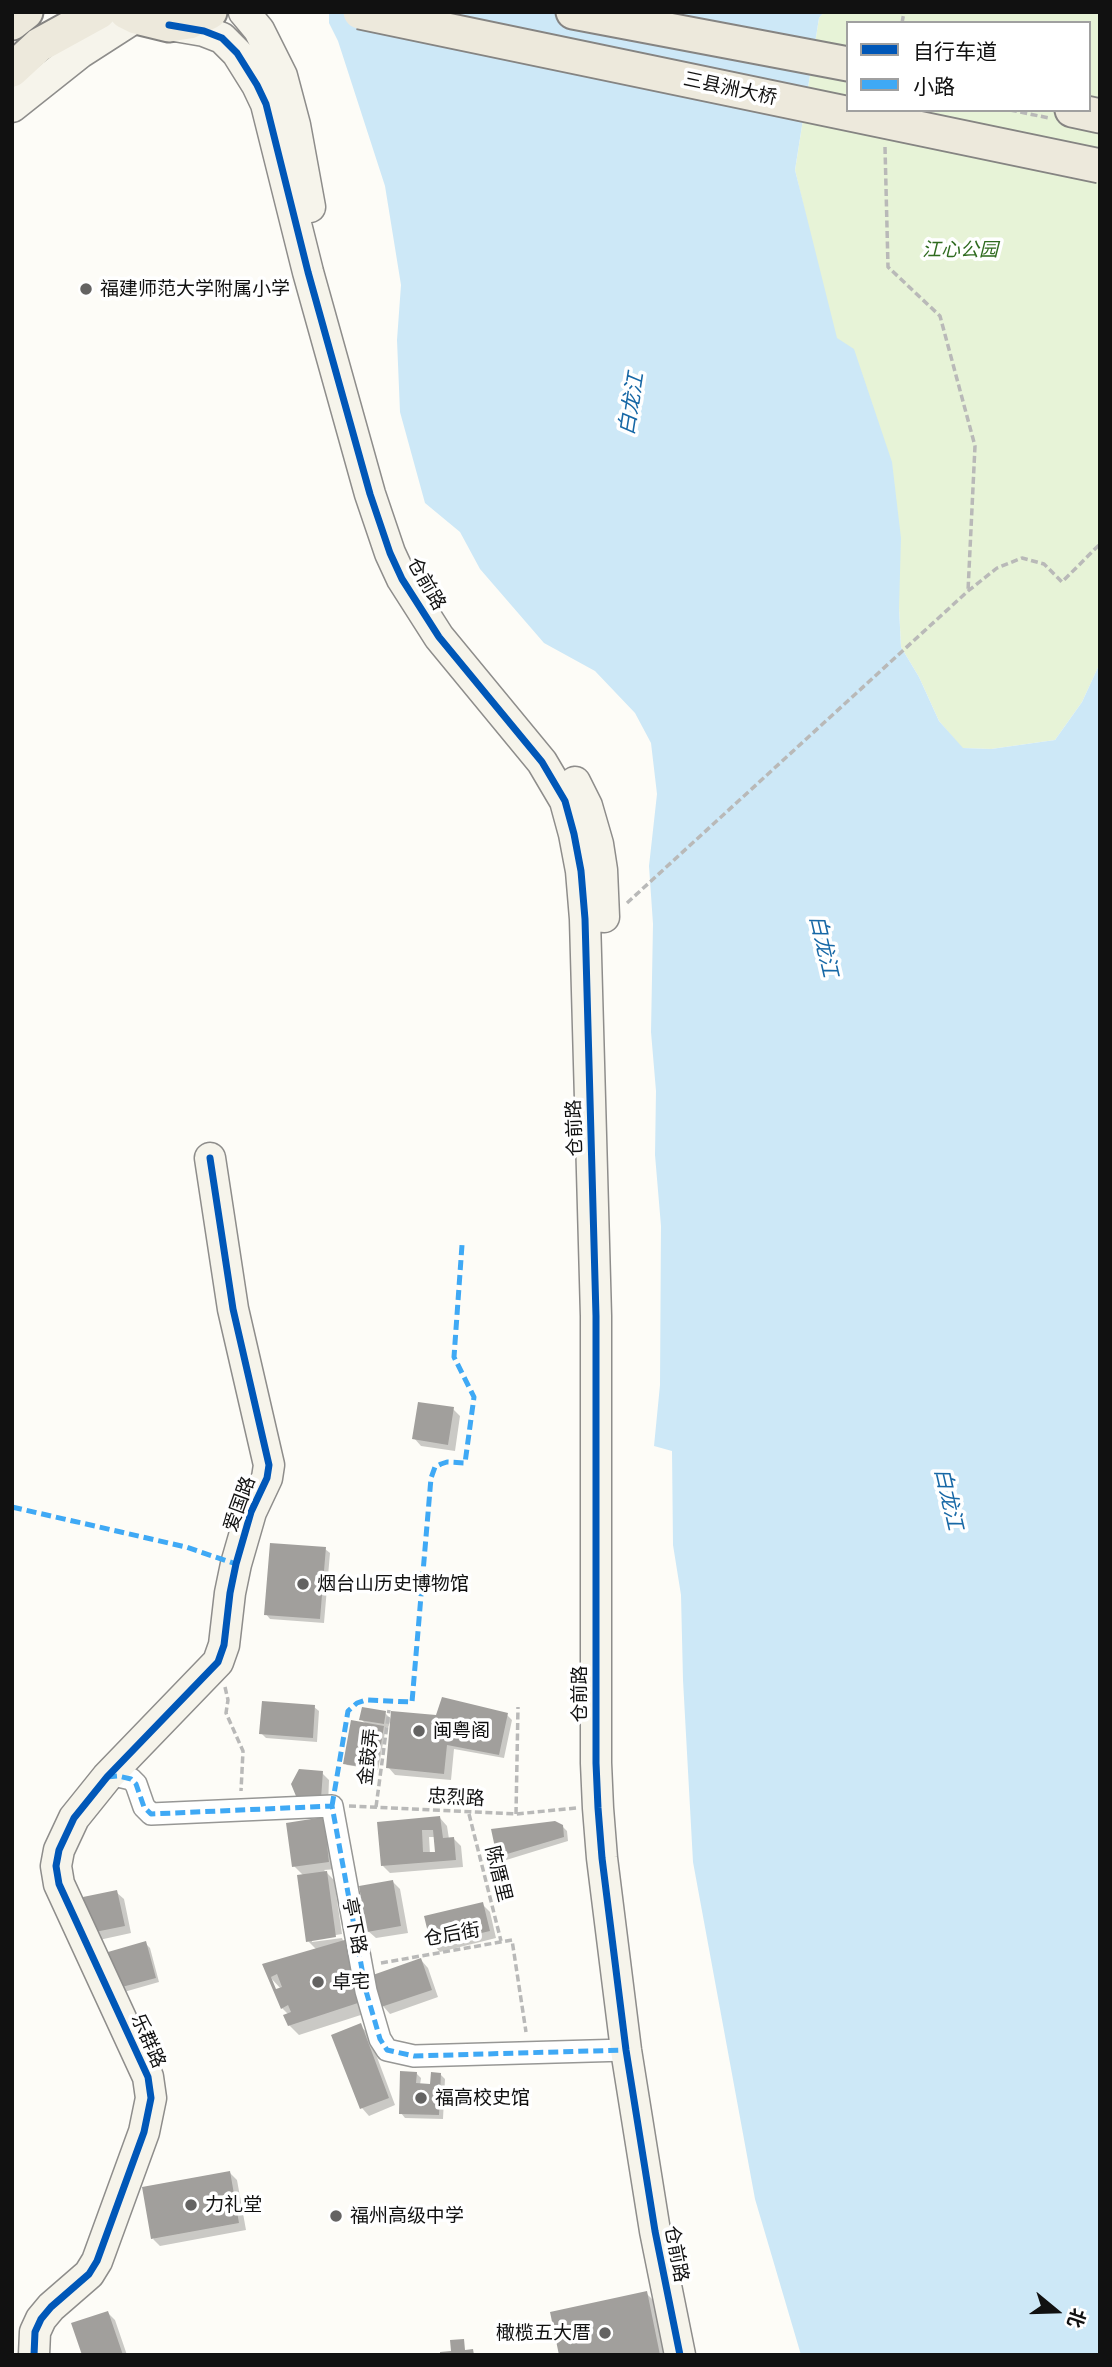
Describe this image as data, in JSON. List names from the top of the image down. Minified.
{"streets":{"main road":["三县洲大桥"],"street":["仓前路","爱国路","亭下路","乐群路"],"path":["金鼓弄","忠烈路","陈厝里","仓后街"]},"crossings":[["仓前路","亭下路"],["爱国路","乐群路"],["金鼓弄","忠烈路"],["忠烈路","陈厝里"],["忠烈路","亭下路"],["陈厝里","仓后街"],["亭下路","仓后街"]],"water":["白龙江"],"parks":["江心公园"],"places":["福建师范大学附属小学","烟台山历史博物馆","闽粤阁","卓宅","福高校史馆","力礼堂","福州高级中学","橄榄五大厝"],"legend":["自行车道","小路"],"north":"right"}
